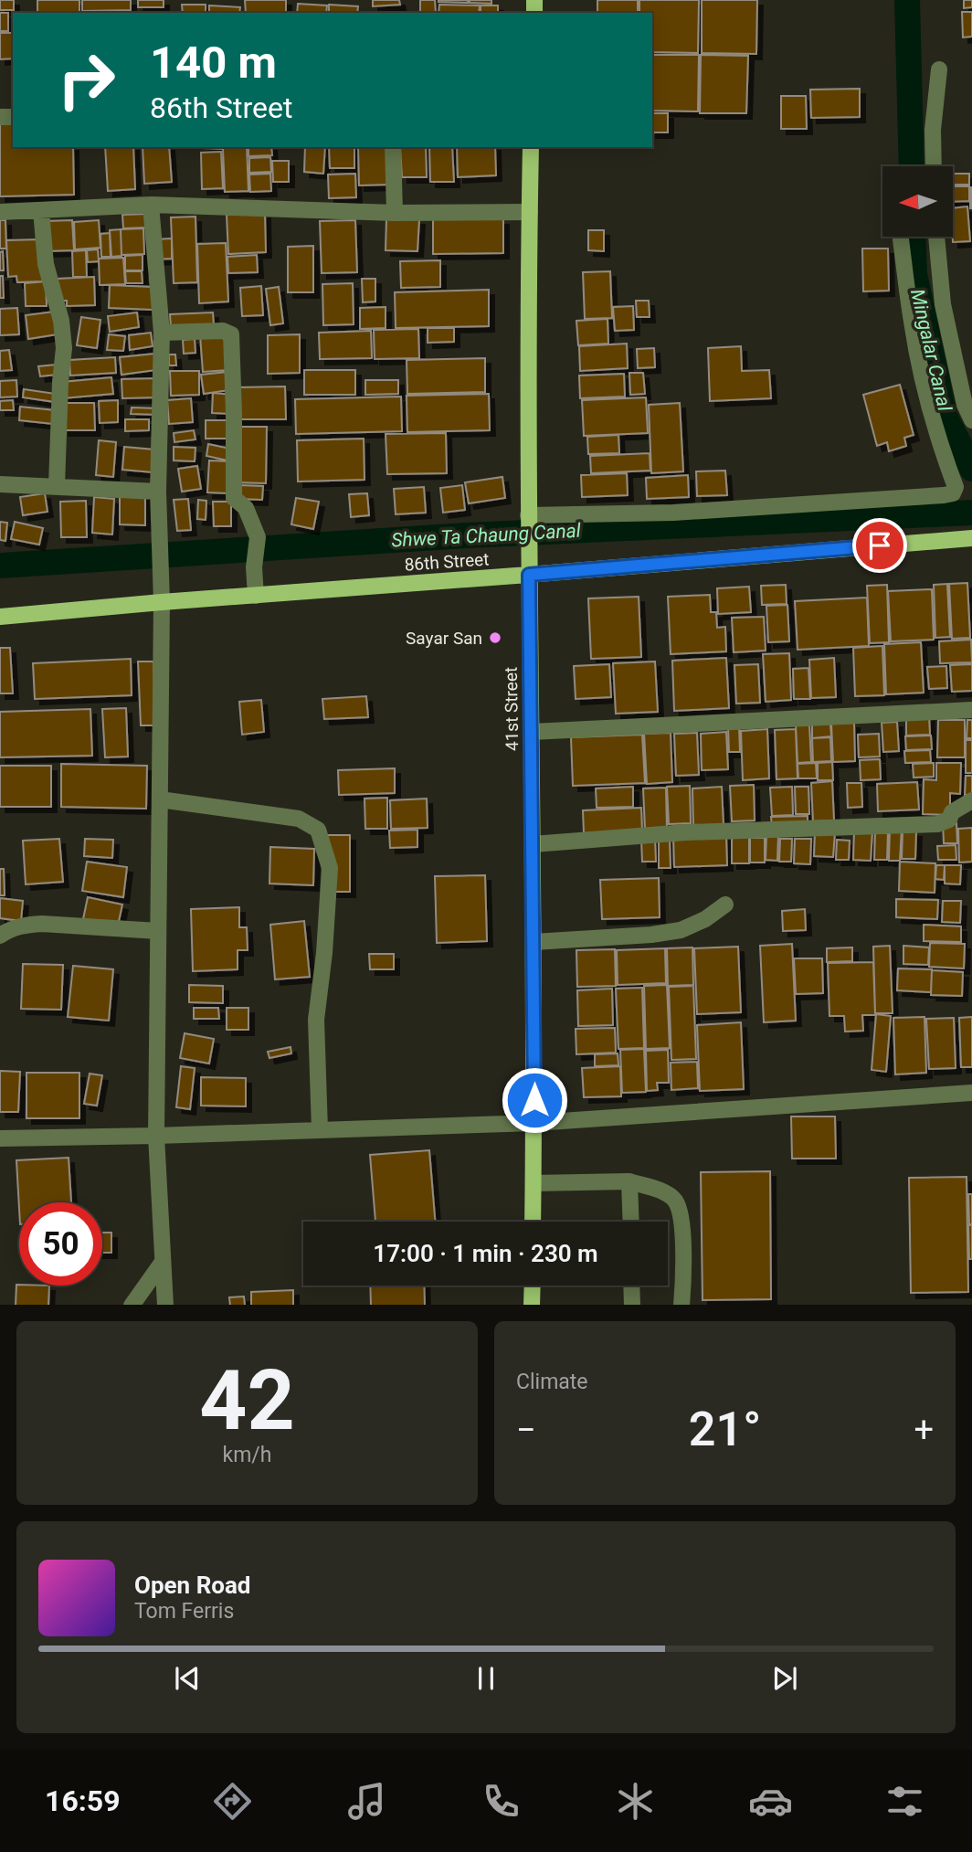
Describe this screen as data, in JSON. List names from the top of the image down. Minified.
{"streets":{"main road":["86th Street","41st Street"]},"crossings":[["86th Street","41st Street"]],"water":["Mingalar Canal","Shwe Ta Chaung Canal"],"places":["Sayar San"],"north":"left","page":{"turn":["140 m","86th Street"],"limit":"50","trip":"17:00 · 1 min · 230 m","tile":[["42","km/h"],"Climate"],"heat":["−","21°","+"],"song":["Open Road","Tom Ferris"],"tabs":"16:59"}}
